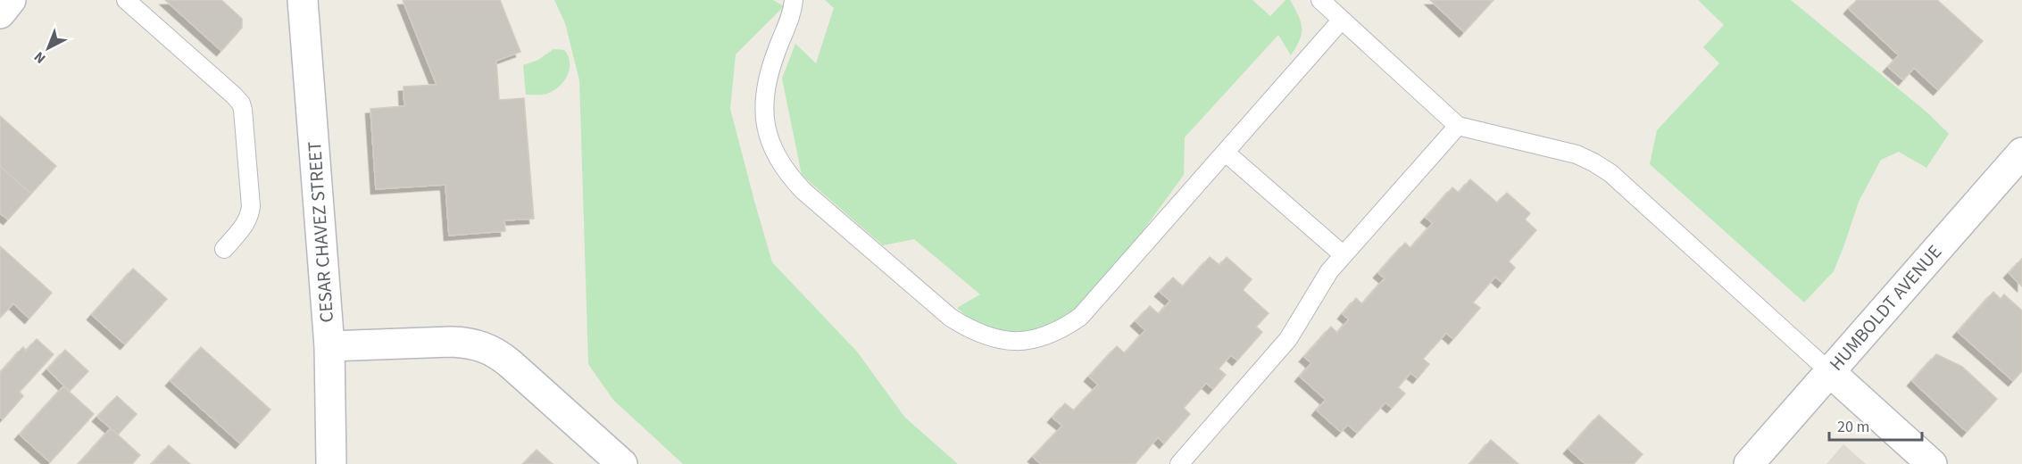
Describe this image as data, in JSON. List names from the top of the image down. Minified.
{"streets":{"street":["CESAR CHAVEZ STREET","HUMBOLDT AVENUE"]},"scale_bar":"20 m","north":"bottom left"}
